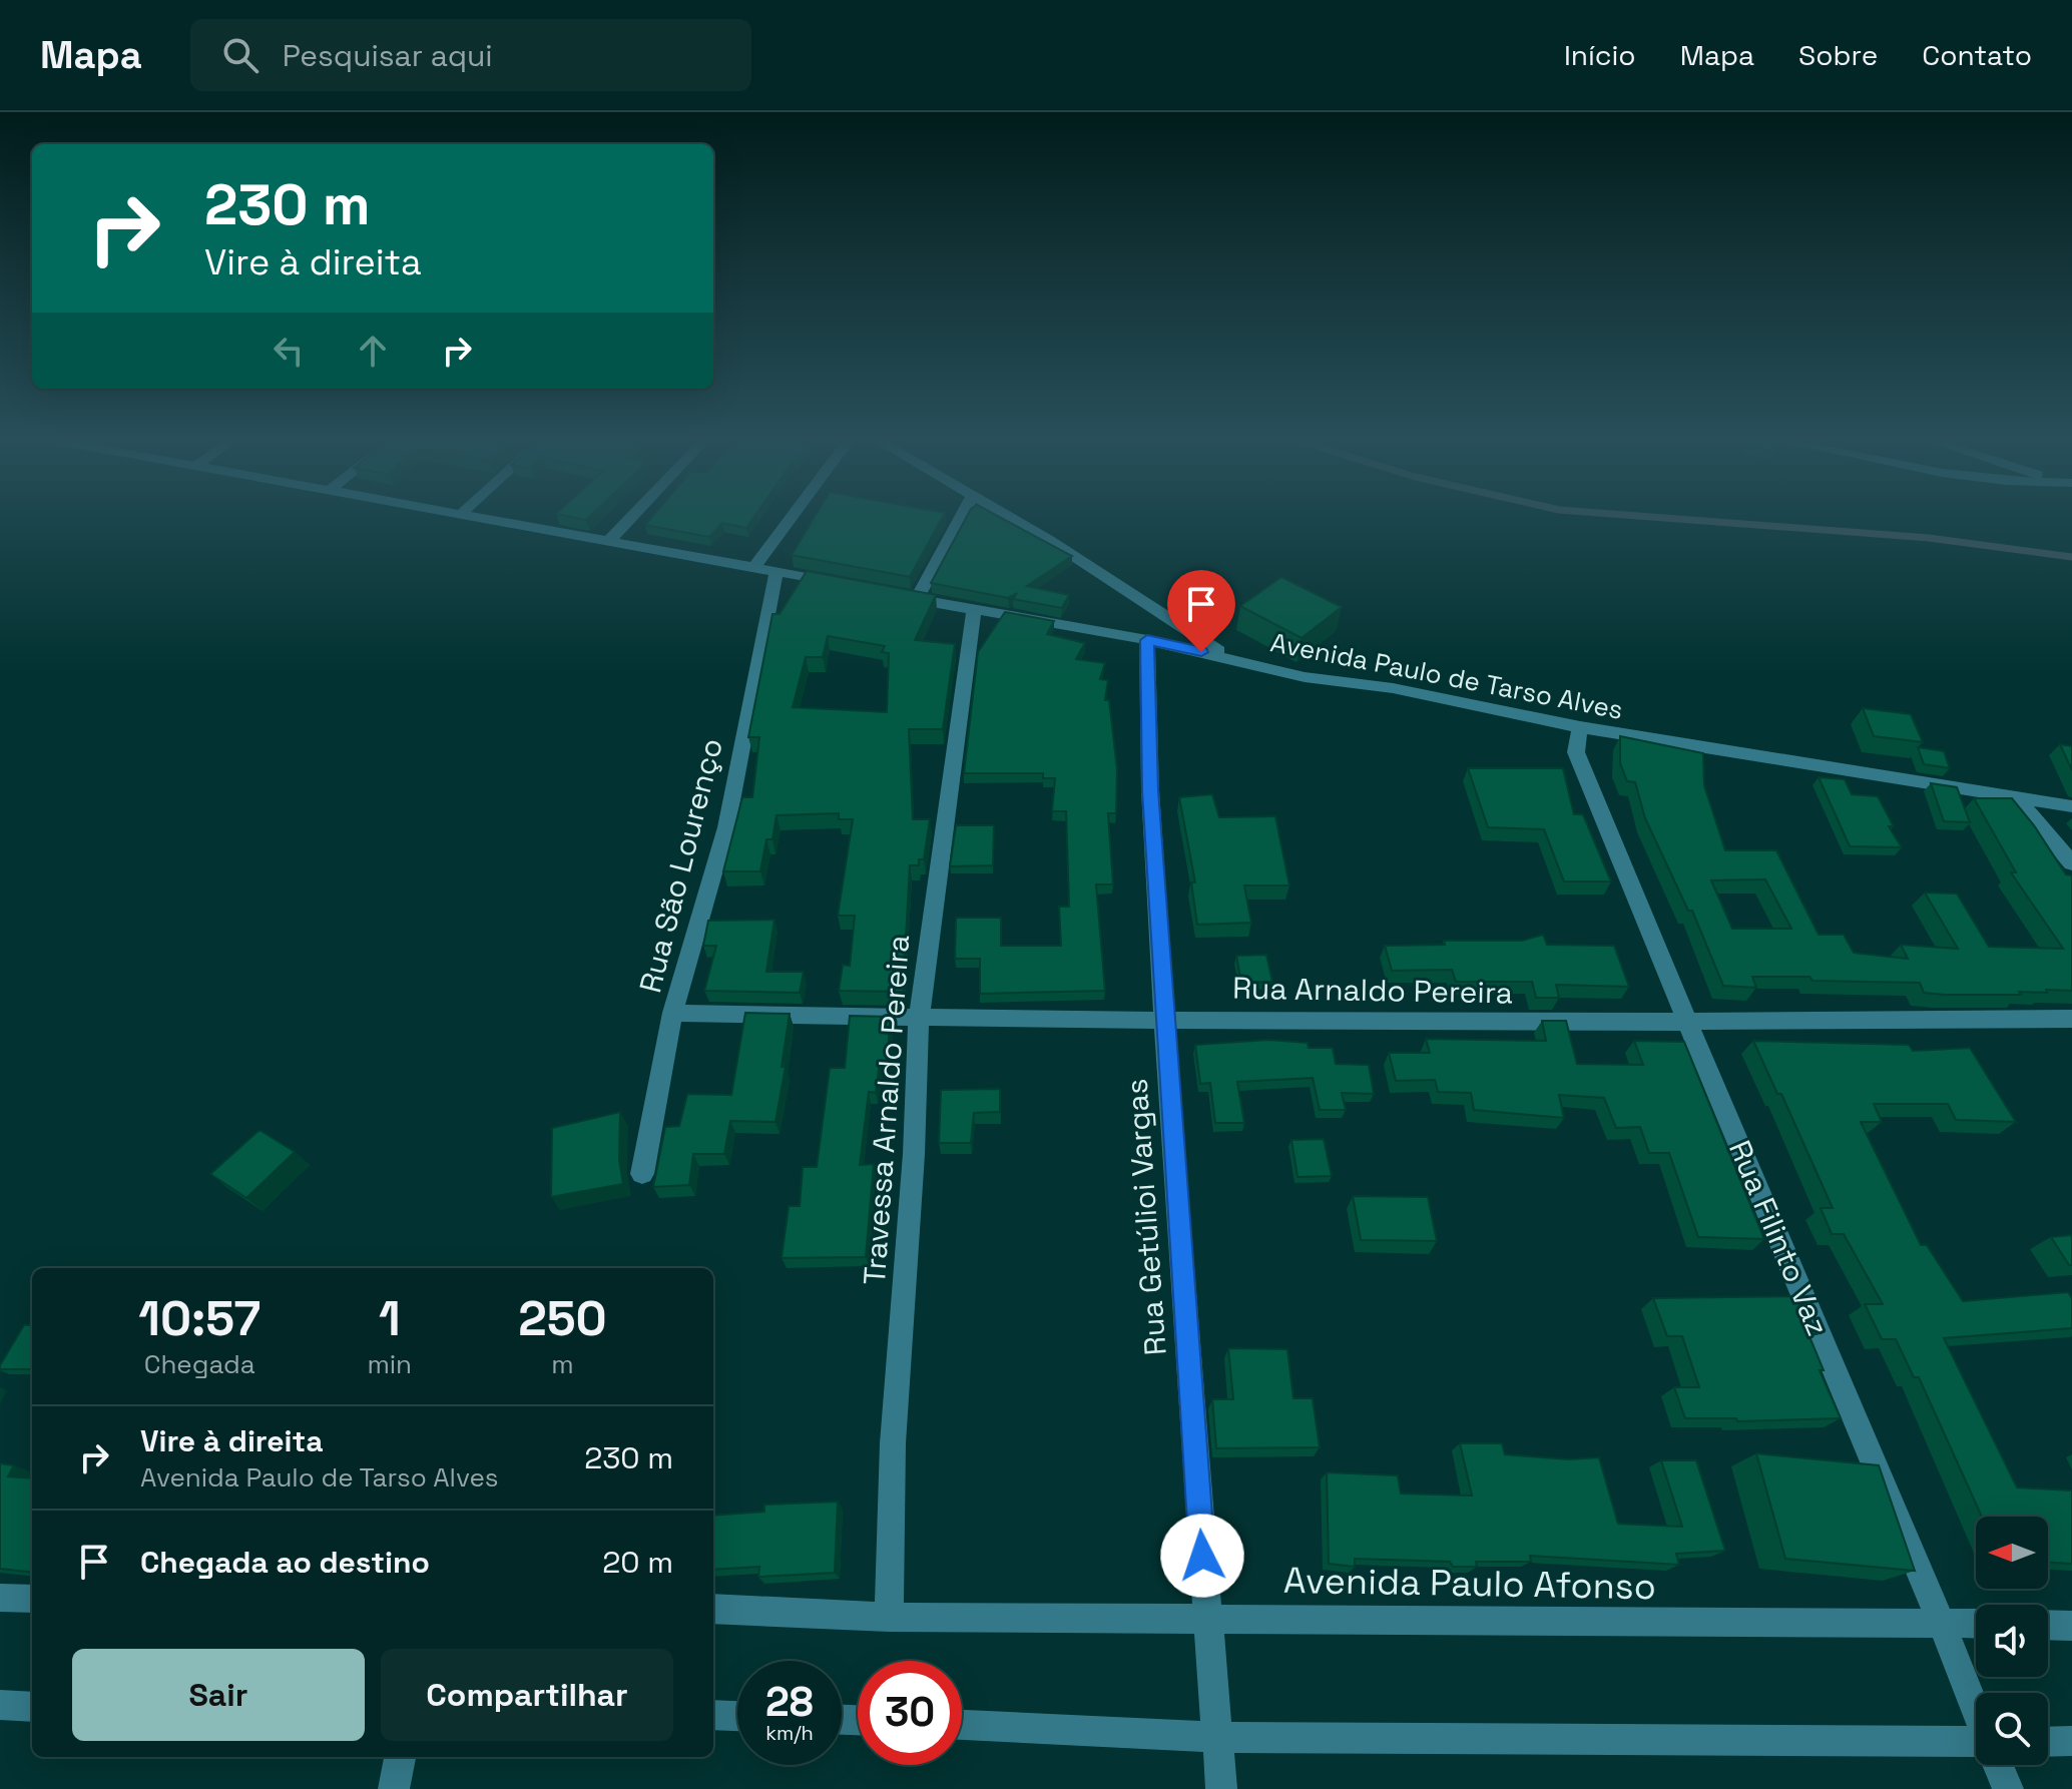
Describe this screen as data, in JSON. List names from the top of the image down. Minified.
{"streets":{"street":["Avenida Paulo de Tarso Alves","Rua São Lourenço","Rua Arnaldo Pereira","Travessa Arnaldo Pereira","Rua Getúlioi Vargas","Rua Filinto Vaz","Avenida Paulo Afonso"]},"crossings":[["Avenida Paulo de Tarso Alves","Travessa Arnaldo Pereira"],["Avenida Paulo de Tarso Alves","Rua Getúlioi Vargas"],["Avenida Paulo de Tarso Alves","Rua Filinto Vaz"],["Rua São Lourenço","Rua Arnaldo Pereira"],["Rua Arnaldo Pereira","Travessa Arnaldo Pereira"],["Rua Arnaldo Pereira","Rua Getúlioi Vargas"],["Rua Arnaldo Pereira","Rua Filinto Vaz"],["Travessa Arnaldo Pereira","Avenida Paulo Afonso"],["Rua Getúlioi Vargas","Avenida Paulo Afonso"],["Rua Filinto Vaz","Avenida Paulo Afonso"]],"north":"left","page":{"header":"Mapa","search":"Pesquisar aqui","nav":["Início","Mapa","Sobre","Contato"],"turn":["230 m","Vire à direita"],"eta":["10:57","Chegada","1","min","250","m"],"list":[{"name":"Vire à direita","note":"Avenida Paulo de Tarso Alves","value":"230 m"},{"name":"Chegada ao destino","value":"20 m"}],"buttons":["Sair","Compartilhar"],"speed":"28 km/h","limit":"30"}}
